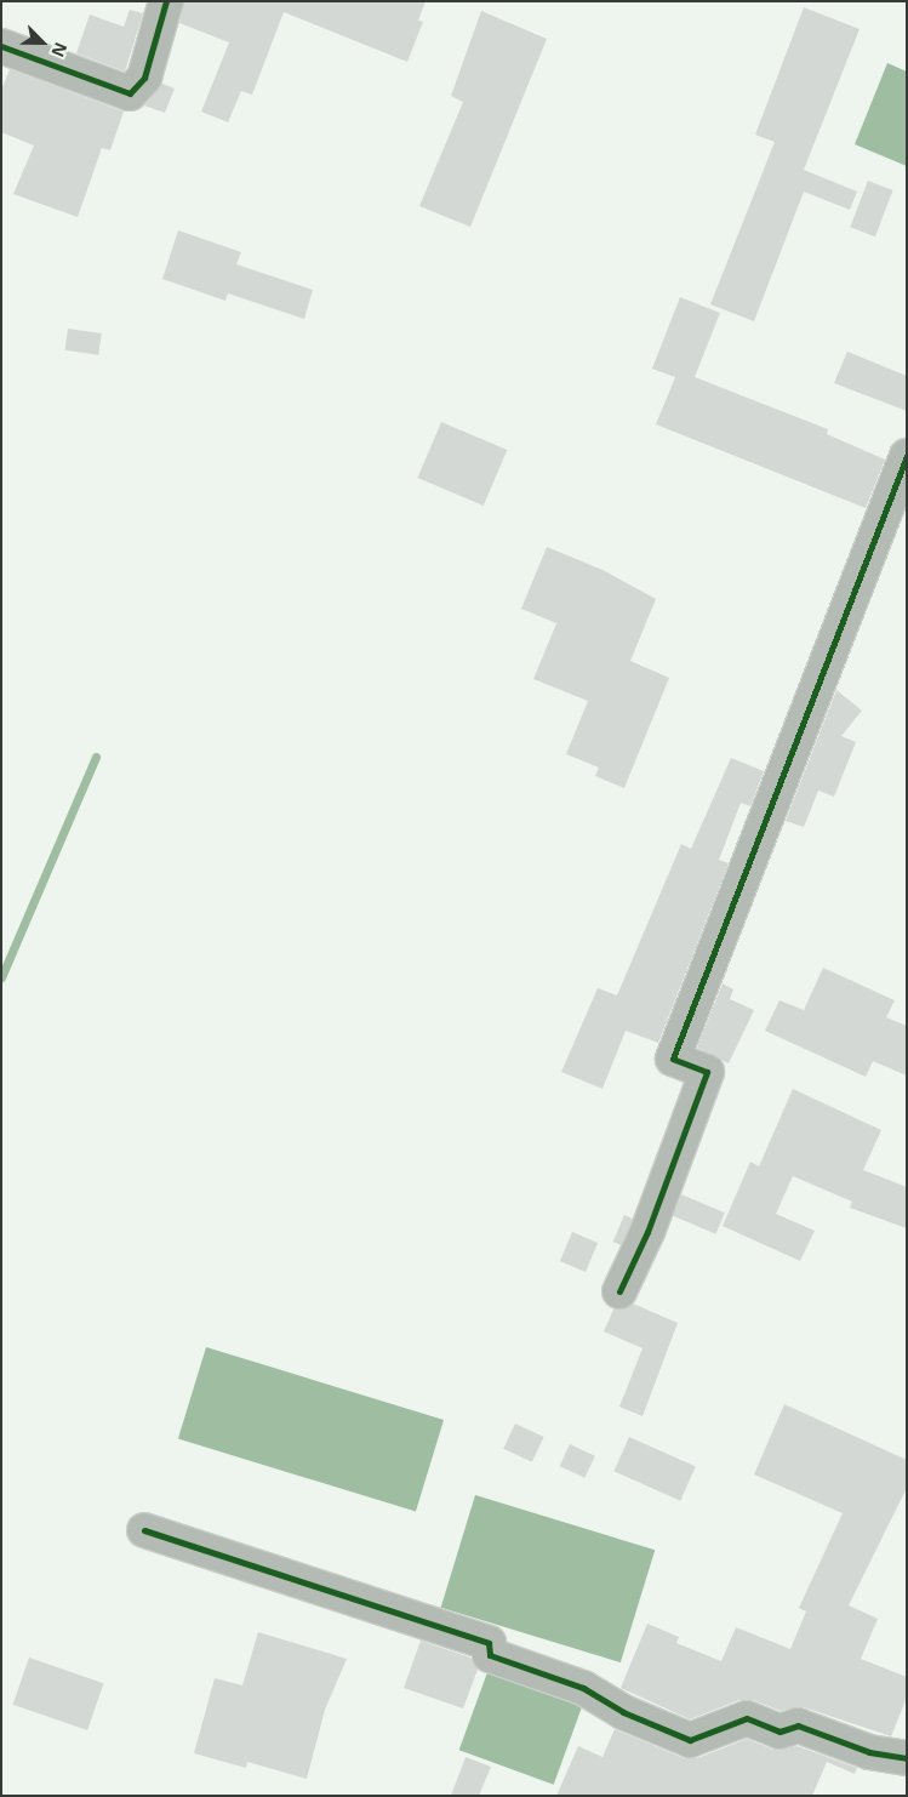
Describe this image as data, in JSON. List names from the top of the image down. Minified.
{"north":"bottom right"}
